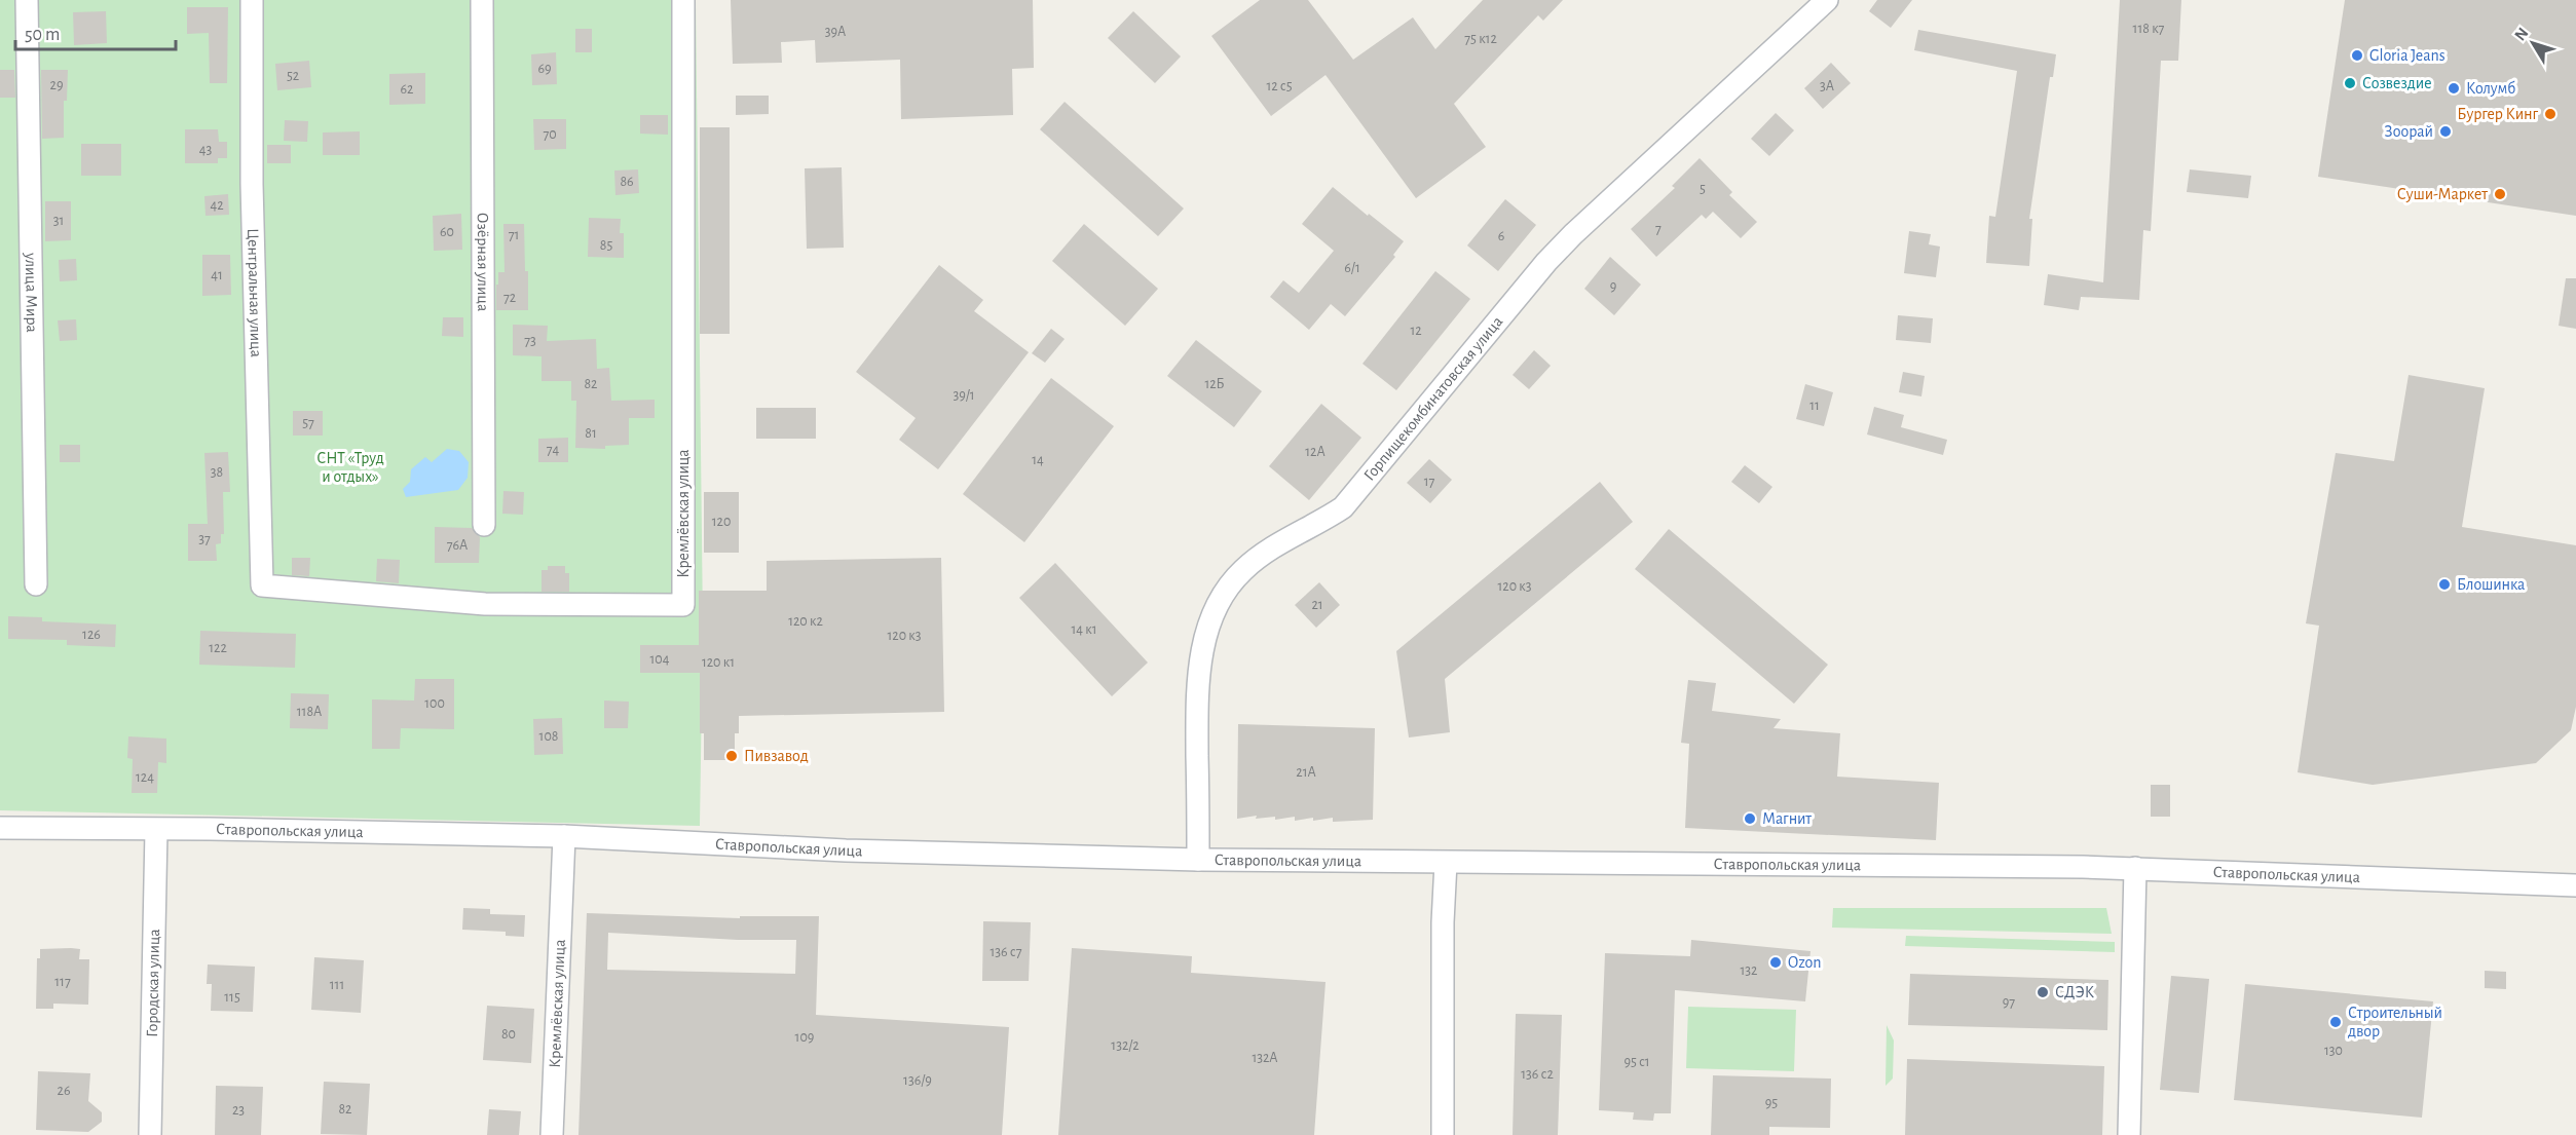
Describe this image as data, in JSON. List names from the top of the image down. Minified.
{"streets":{"street":["Озёрная улица","улица Мира","Центральная улица","Горпищекомбинатовская улица","Кремлёвская улица","Ставропольская улица","Городская улица"]},"crossings":[["Центральная улица","Кремлёвская улица"],["Горпищекомбинатовская улица","Ставропольская улица"],["Кремлёвская улица","Ставропольская улица"],["Ставропольская улица","Городская улица"]],"parks":["СНТ «Труд и отдых»"],"places":["Gloria Jeans","Созвездие","Колумб","Бургер Кинг","Зоорай","Суши-Маркет","Блошинка","Пивзавод","Магнит","Ozon","СДЭК","Строительный двор"],"house_numbers":["118 к7","39А","75 к12","69","52","29","12 с5","3А","62","70","43","86","5","42","31","7","60","71","6","85","6/1","41","9","72","12","73","82","12Б","39/1","11","57","81","74","12А","14","38","17","120","37","76А","120 к3","21","120 к2","14 к1","126","120 к3","122","104","120 к1","100","118А","108","21А","124","136 с7","132","117","111","115","97","80","109","132/2","130","132А","95 с1","136 с2","136/9","26","95","82","23"],"scale_bar":"50 m","north":"top left"}
